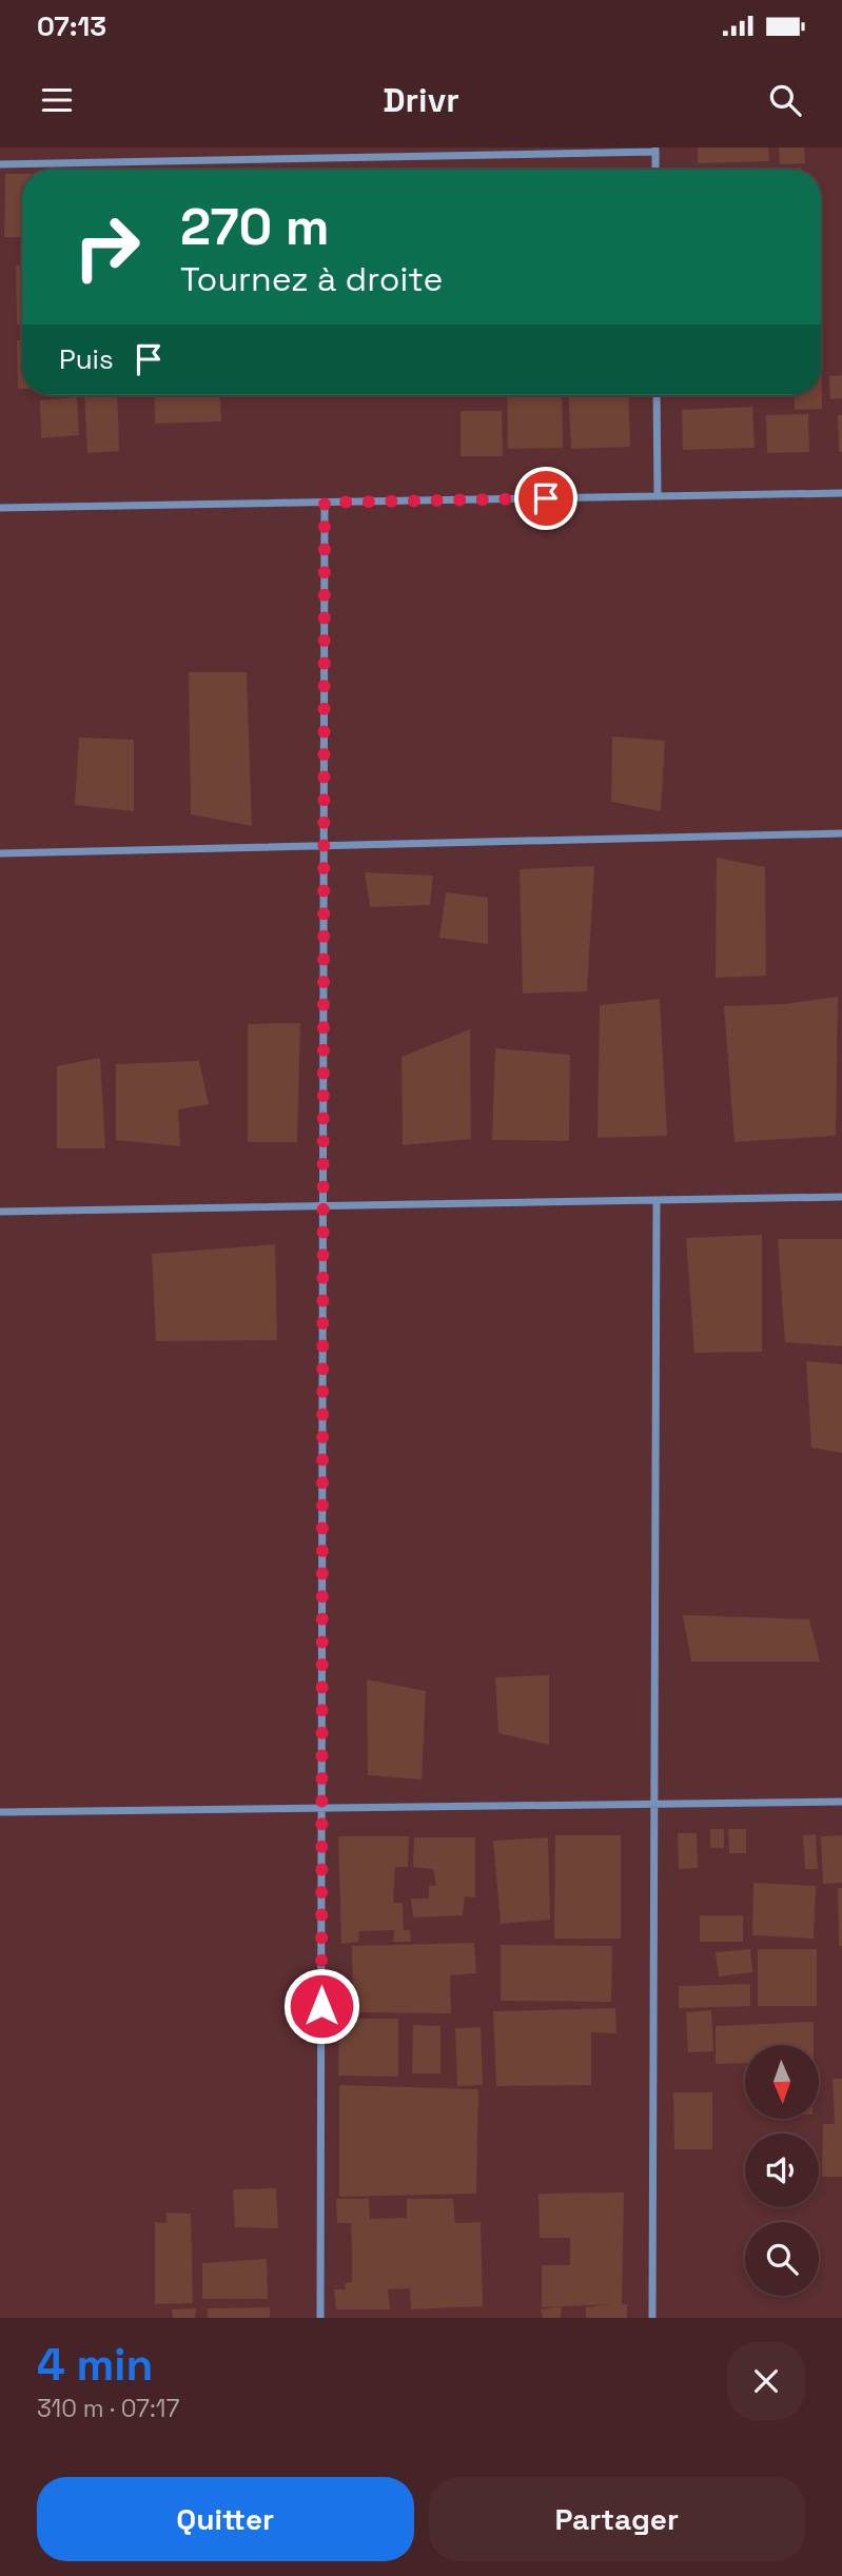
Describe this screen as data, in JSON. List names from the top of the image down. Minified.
{"north":"bottom","page":{"status":"07:13","header":"Drivr","turn":["270 m","Tournez à droite"],"then":"Puis","heading":["4 min","310 m · 07:17"],"buttons":["Quitter","Partager"]}}
